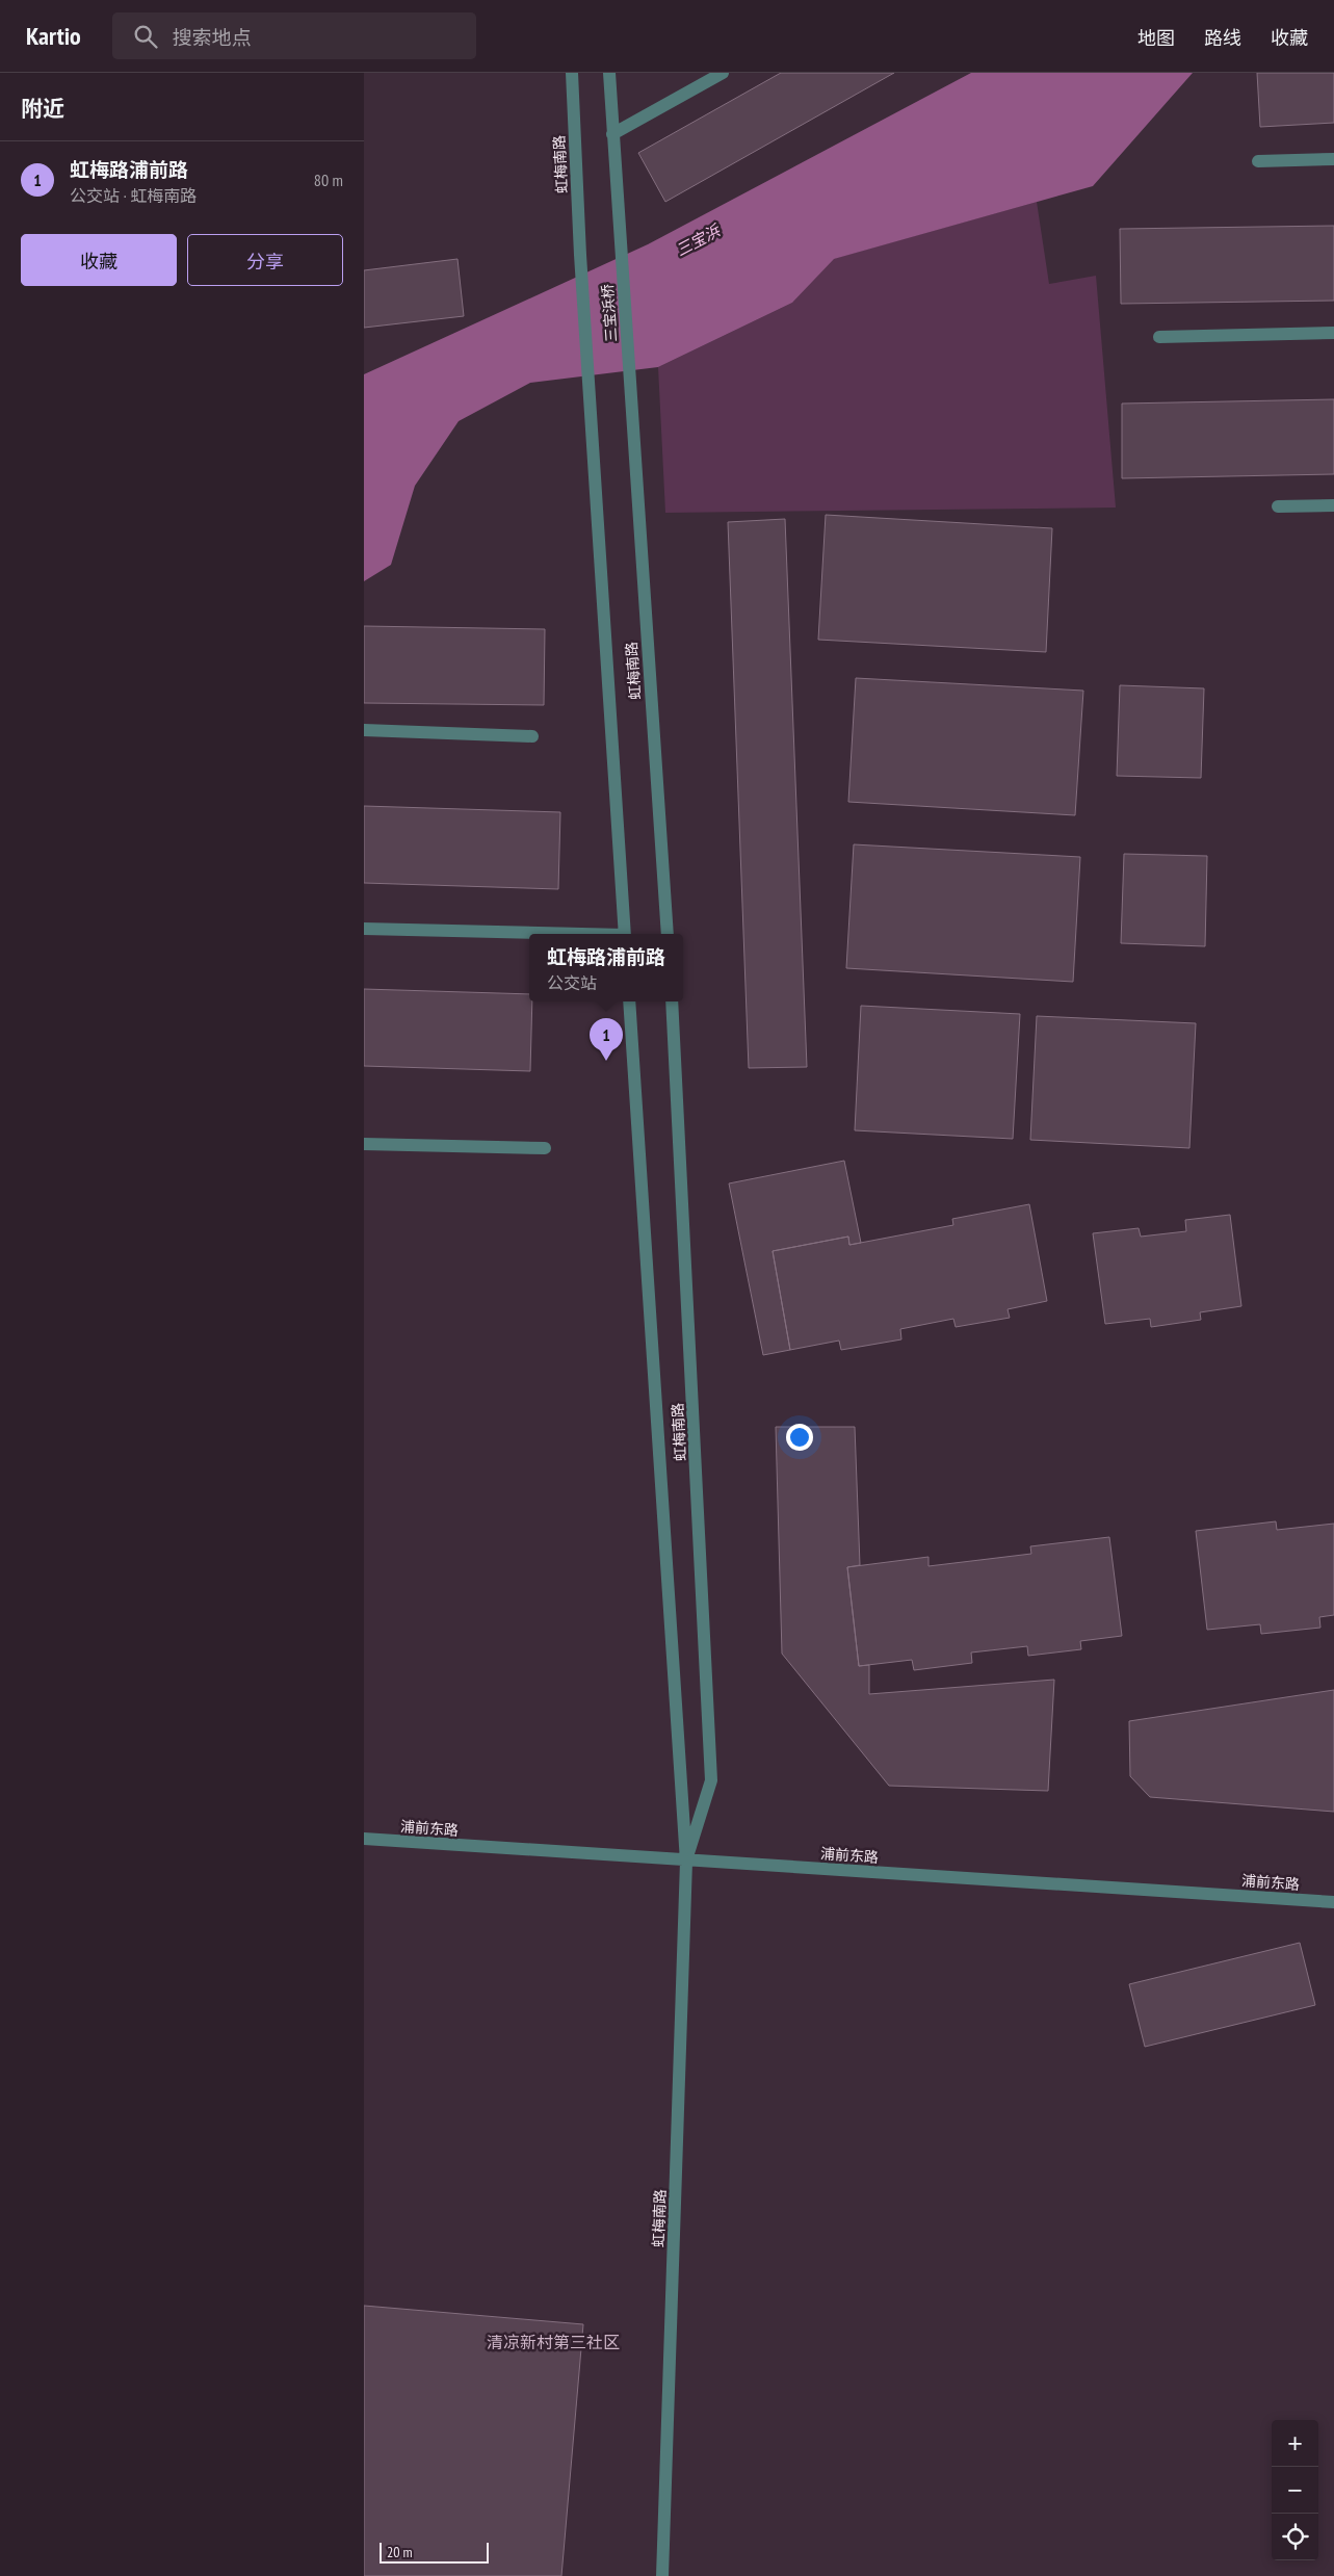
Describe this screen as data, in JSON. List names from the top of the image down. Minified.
{"streets":{"street":["虹梅南路","三宝浜桥","浦前东路"]},"crossings":[["虹梅南路","三宝浜桥"],["虹梅南路","浦前东路"]],"districts":["清凉新村第三社区"],"water":["三宝浜"],"scale_bar":"20 m","page":{"header":"Kartio","search":"搜索地点","nav":["地图","路线","收藏"],"heading":"附近","list":[{"mark":"1","name":"虹梅路浦前路","note":"公交站 · 虹梅南路","value":"80 m"}],"buttons":["收藏","分享"],"popup":["虹梅路浦前路","公交站"],"pins":"1","map_buttons":["+","−"],"scale":"20 m"}}
